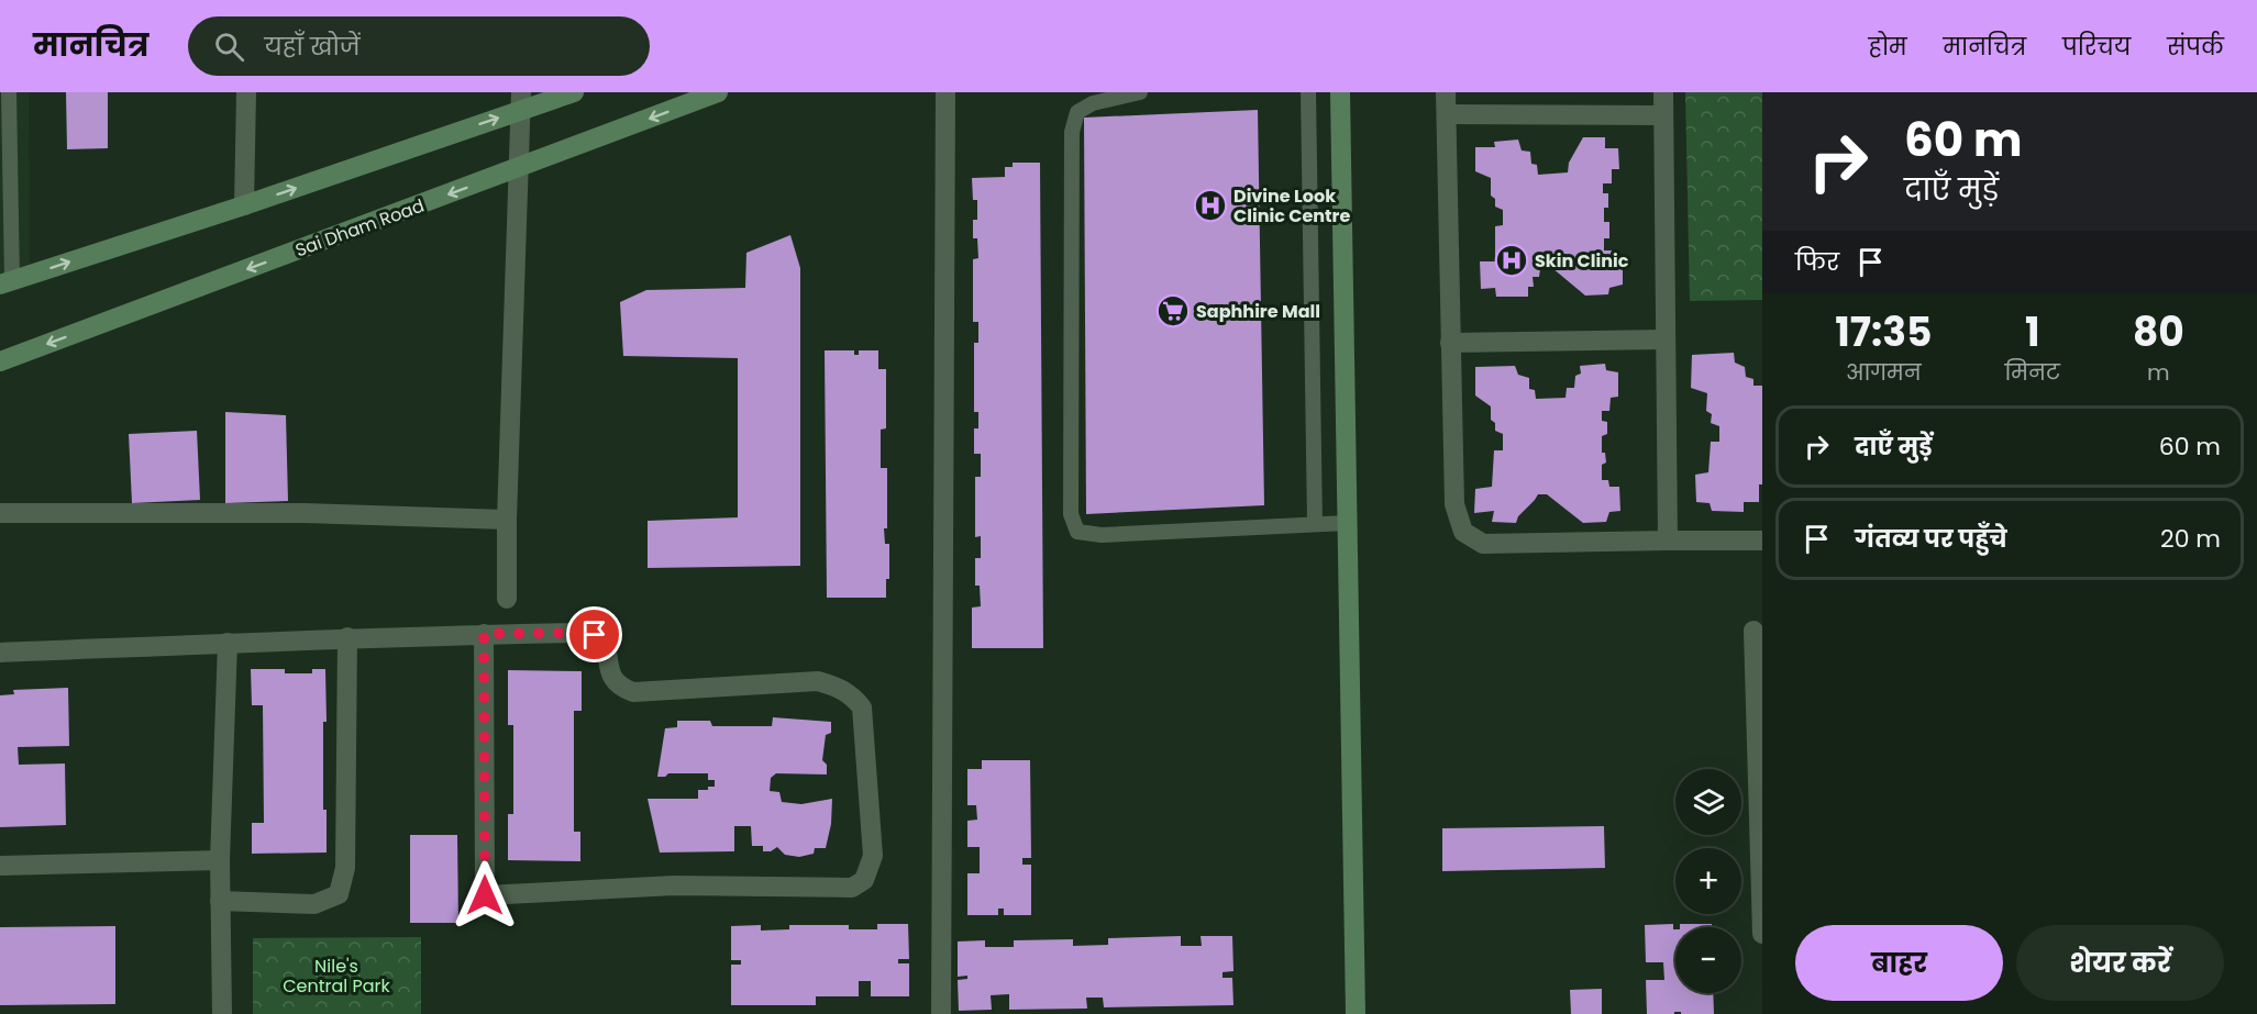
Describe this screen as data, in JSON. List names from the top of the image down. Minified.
{"streets":{"street":["Sai Dham Road"]},"parks":["Nile's Central Park"],"places":{"hospital":["Divine Look Clinic Centre","Skin Clinic"],"supermarket":["Saphhire Mall"]},"page":{"header":"मानचित्र","search":"यहाँ खोजें","nav":["होम","मानचित्र","परिचय","संपर्क"],"turn":["60 m","दाएँ मुड़ें"],"then":"फिर","eta":["17:35","आगमन","1","मिनट","80","m"],"list":[{"name":"दाएँ मुड़ें","value":"60 m"},{"name":"गंतव्य पर पहुँचे","value":"20 m"}],"map_buttons":["+","−"],"buttons":["बाहर","शेयर करें"]}}
